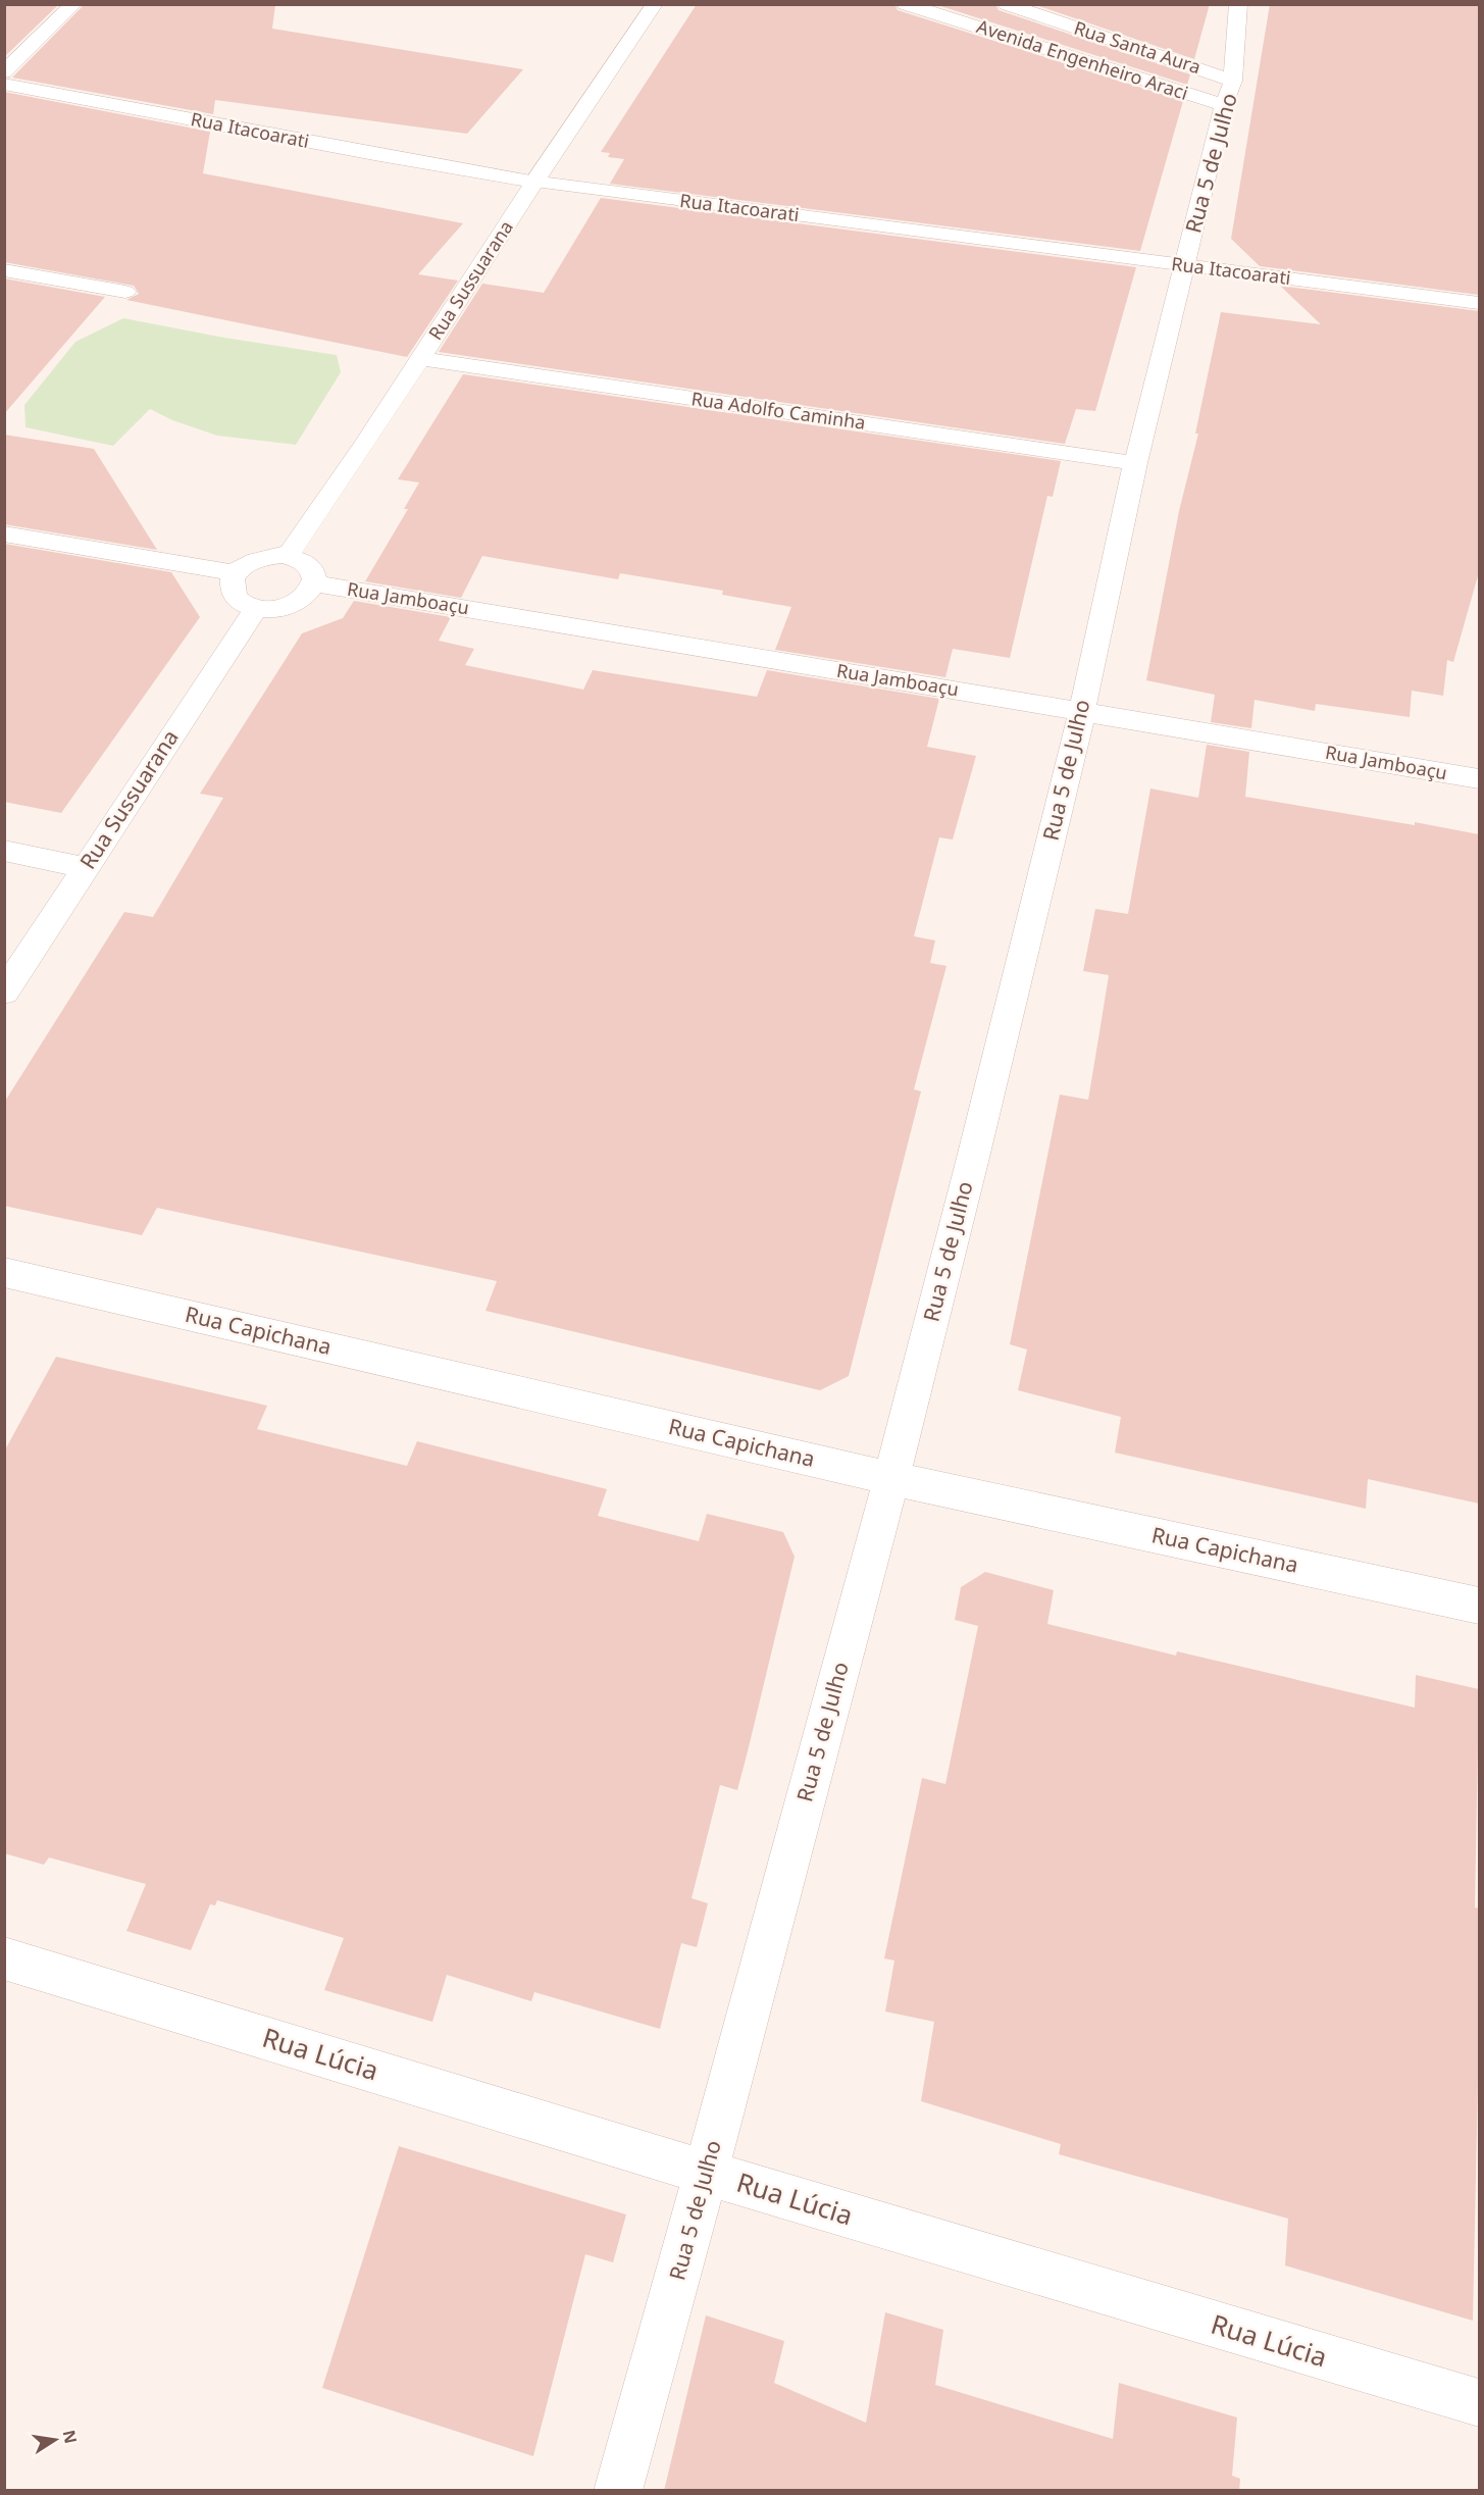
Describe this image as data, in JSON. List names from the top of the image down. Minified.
{"streets":{"street":["Rua Santa Aura","Avenida Engenheiro Araci","Rua Itacoarati","Rua 5 de Julho","Rua Sussuarana","Rua Adolfo Caminha","Rua Jamboaçu","Rua Capichana","Rua Lúcia"]},"crossings":[["Rua Santa Aura","Avenida Engenheiro Araci"],["Rua Santa Aura","Rua 5 de Julho"],["Avenida Engenheiro Araci","Rua 5 de Julho"],["Rua Itacoarati","Rua 5 de Julho"],["Rua Itacoarati","Rua Sussuarana"],["Rua 5 de Julho","Rua Adolfo Caminha"],["Rua 5 de Julho","Rua Jamboaçu"],["Rua 5 de Julho","Rua Capichana"],["Rua 5 de Julho","Rua Lúcia"],["Rua Sussuarana","Rua Adolfo Caminha"],["Rua Sussuarana","Rua Jamboaçu"]],"north":"right"}
